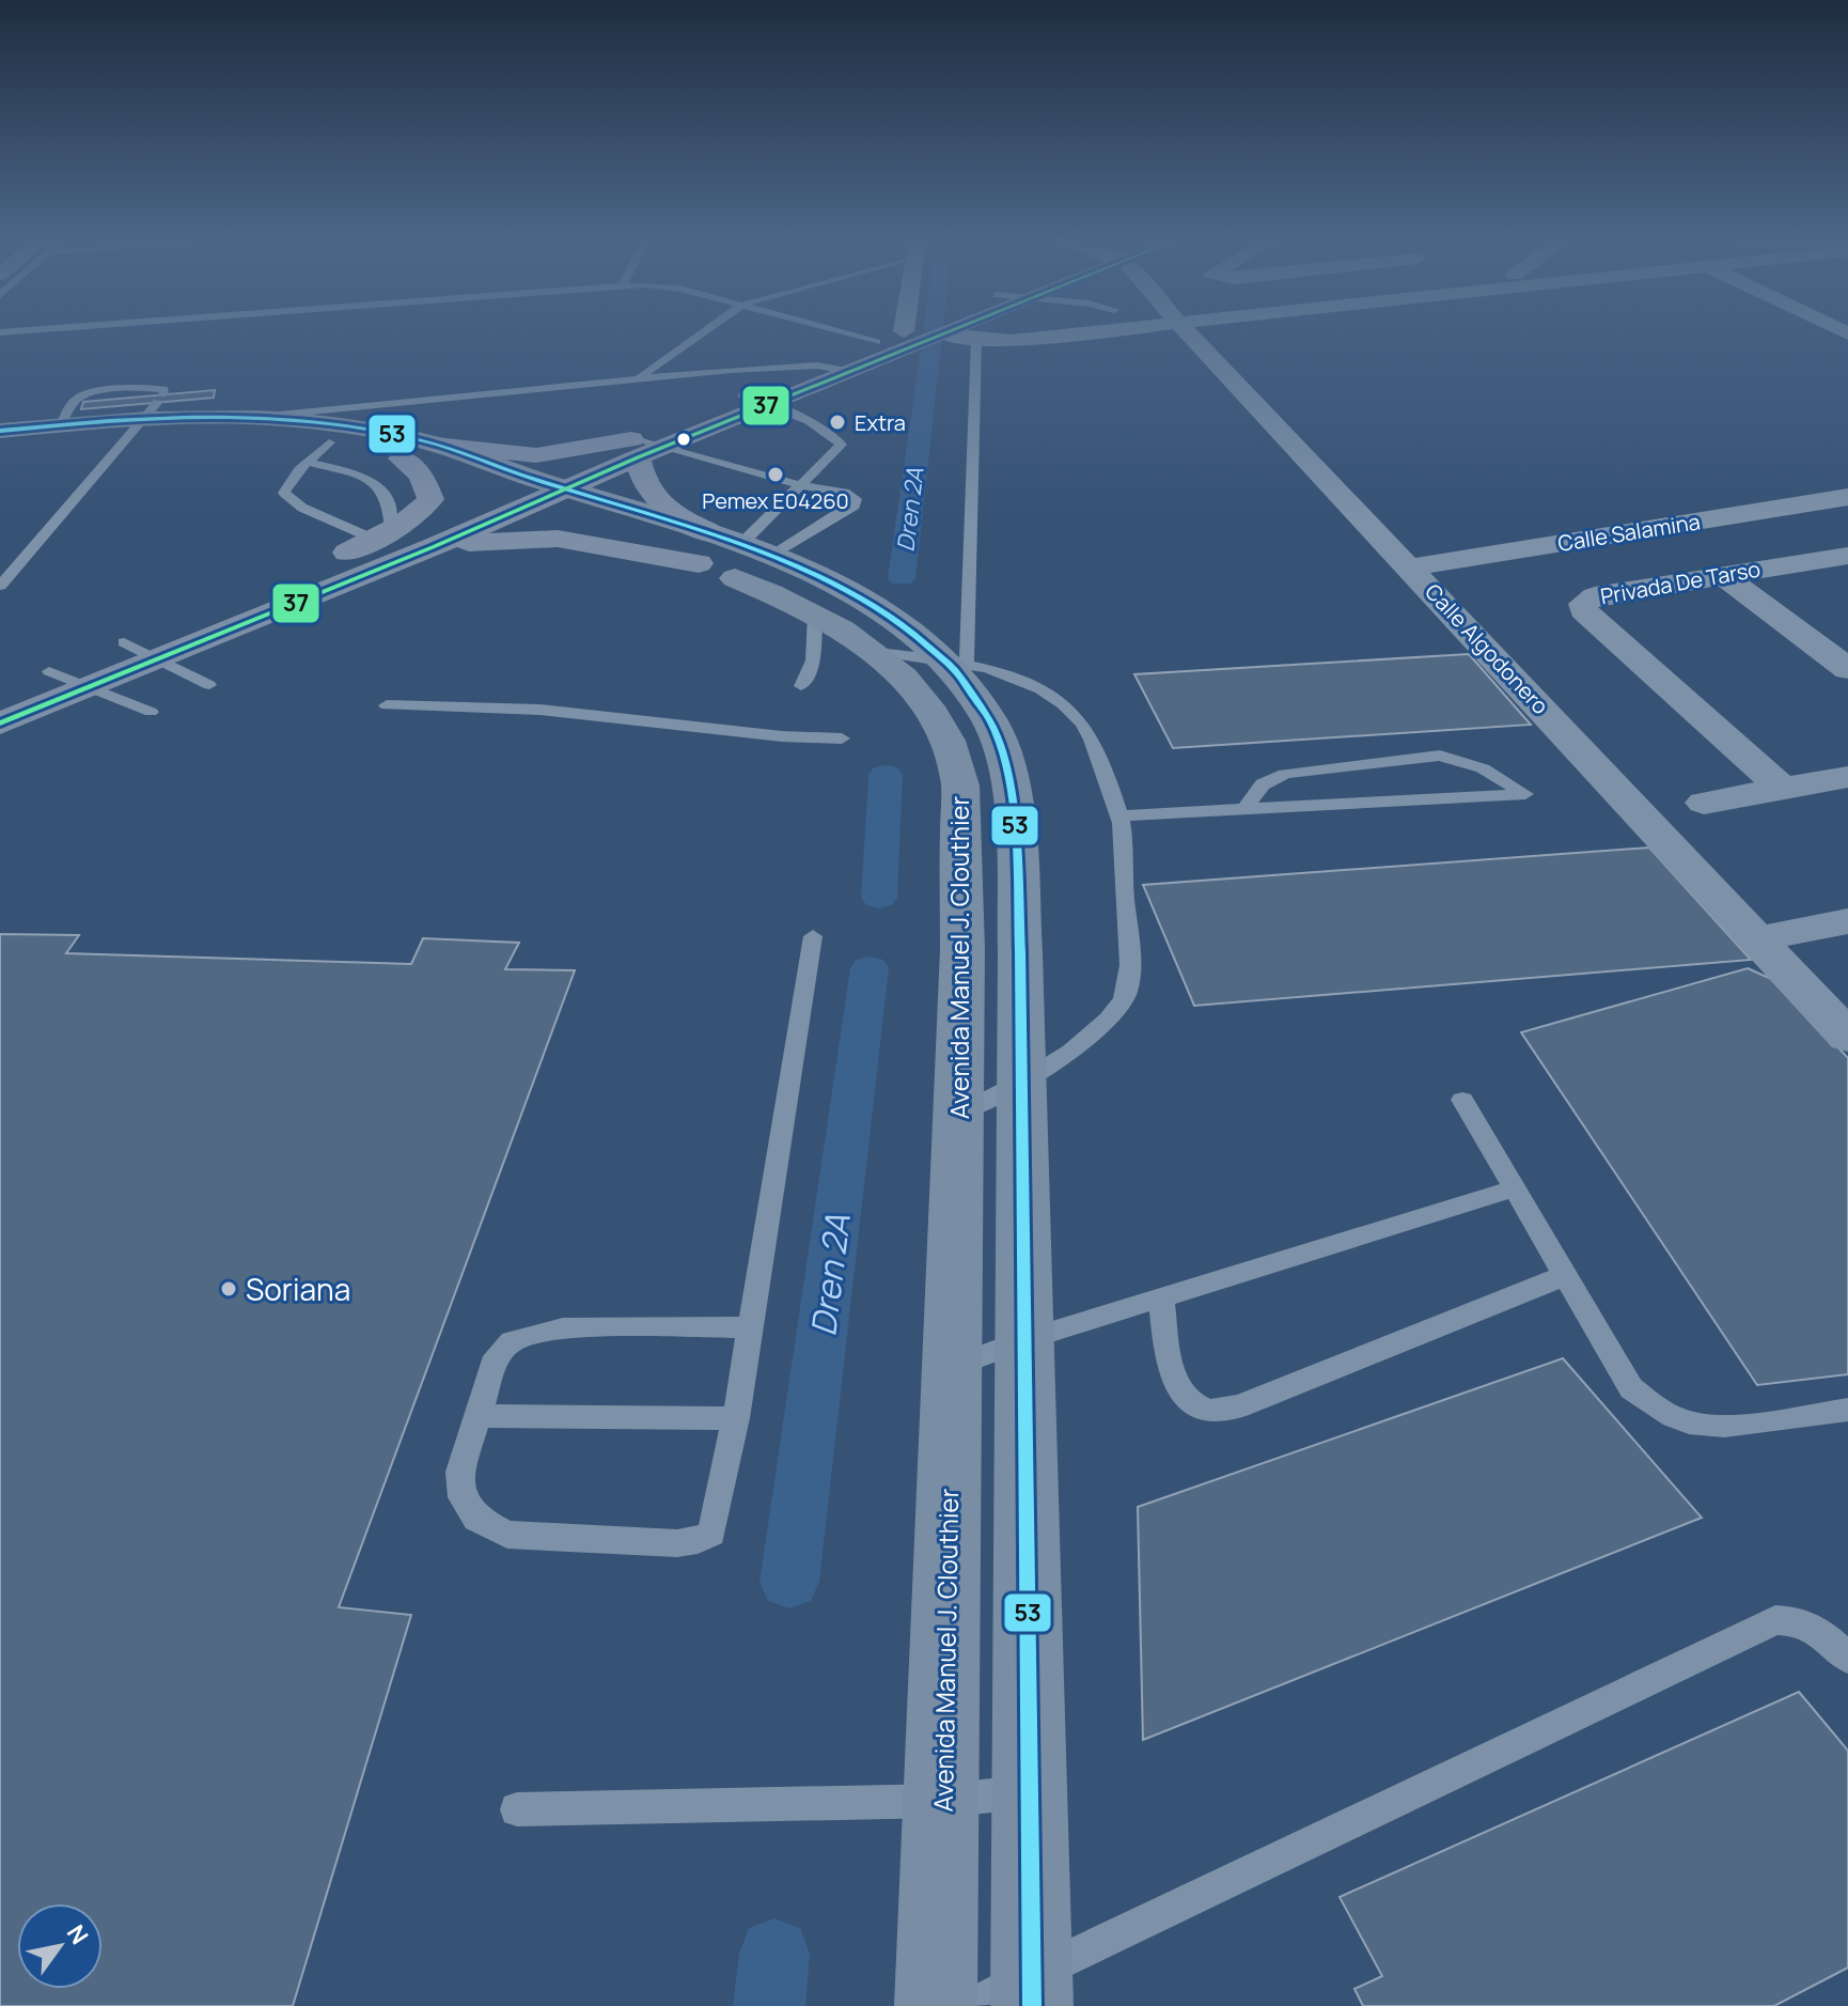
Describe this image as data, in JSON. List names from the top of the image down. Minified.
{"streets":{"main road":["Avenida Manuel J. Clouthier"],"street":["Calle Salamina","Privada De Tarso","Calle Algodonero"]},"crossings":[["Calle Salamina","Calle Algodonero"]],"water":["Dren 2A"],"places":["Extra","Pemex E04260","Soriana"],"lines":["transit line 37","transit line 53"],"north":"top right"}
